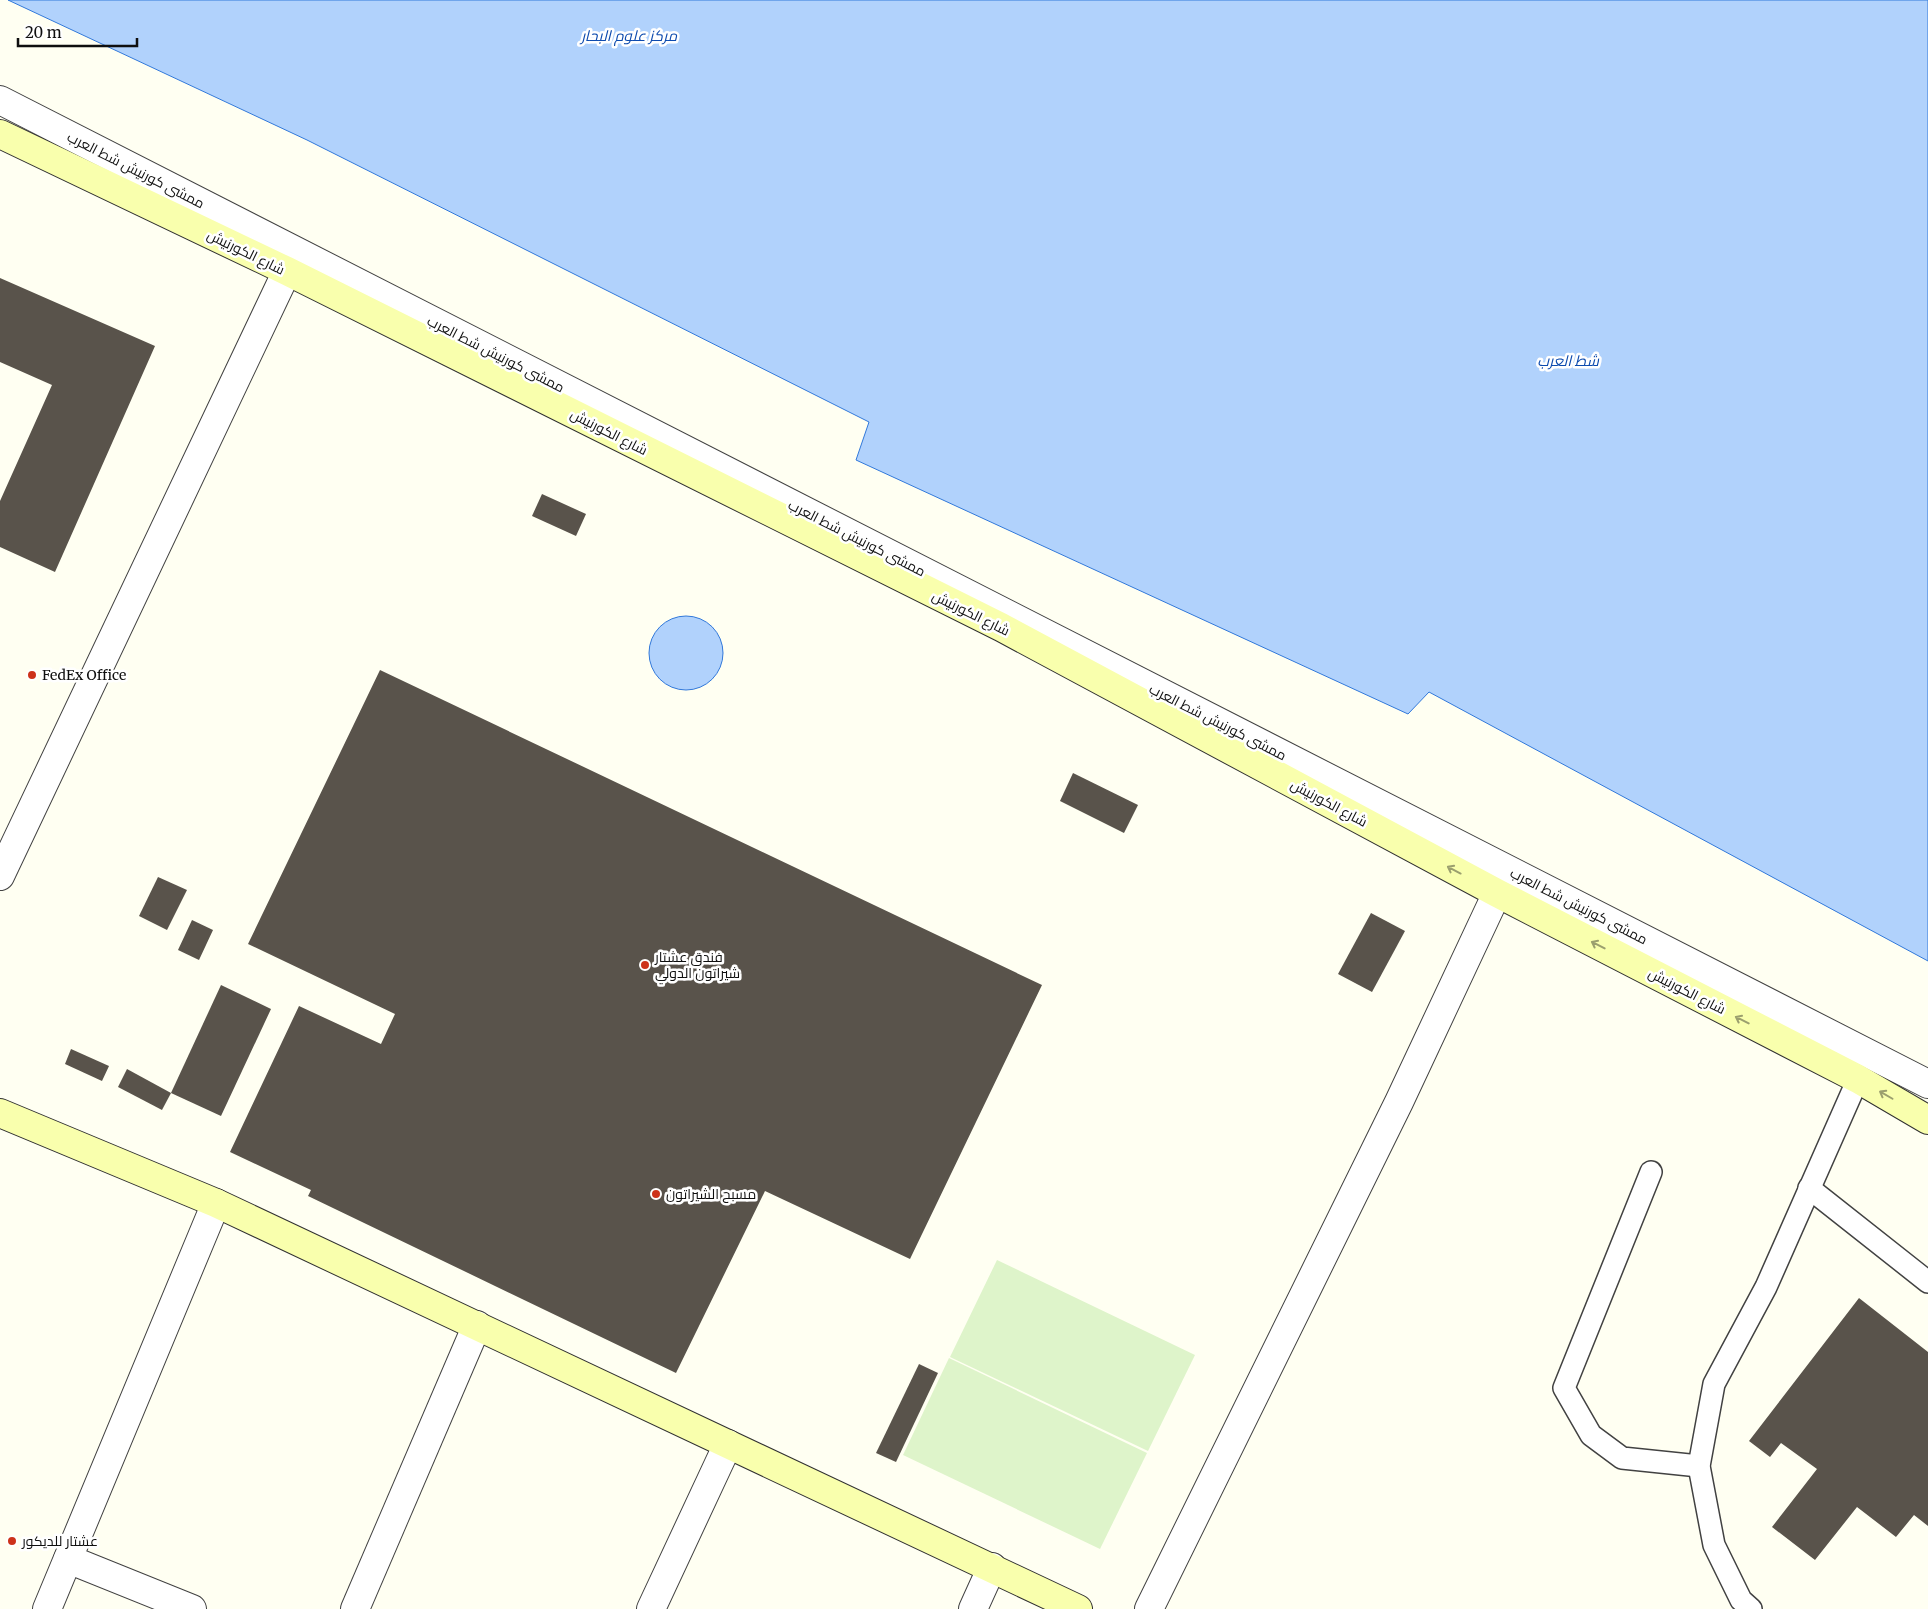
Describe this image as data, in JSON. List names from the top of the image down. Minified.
{"streets":{"main road":["شارع الكورنيش"],"street":["ممشى كورنيش شط العرب"]},"one_way":["شارع الكورنيش"],"water":["مركز علوم البحار","شط العرب"],"places":["FedEx Office","فندق عشتار شيراتون الدولي","مسبح الشيراتون","عشتار للديكور"],"scale_bar":"20 m"}
